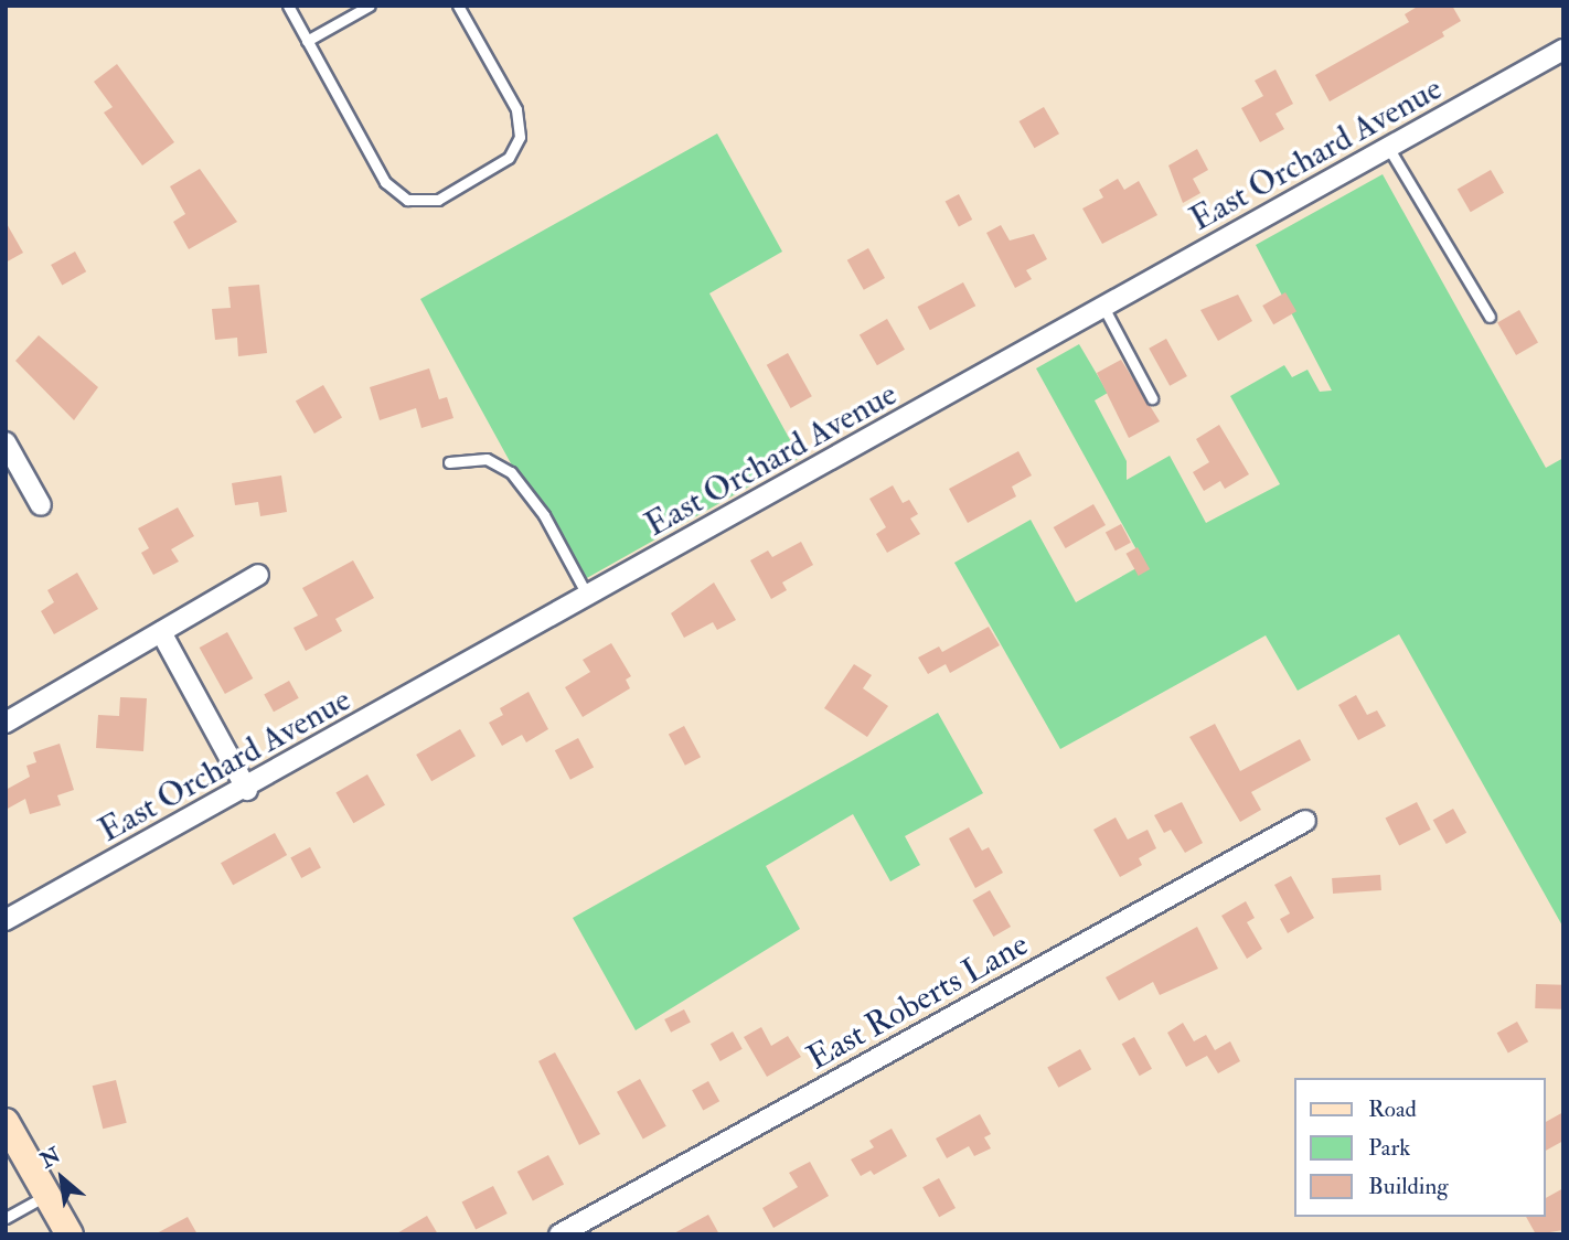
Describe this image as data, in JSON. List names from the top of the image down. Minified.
{"streets":{"street":["East Orchard Avenue","East Roberts Lane"]},"legend":["Road","Park","Building"],"north":"top left"}
